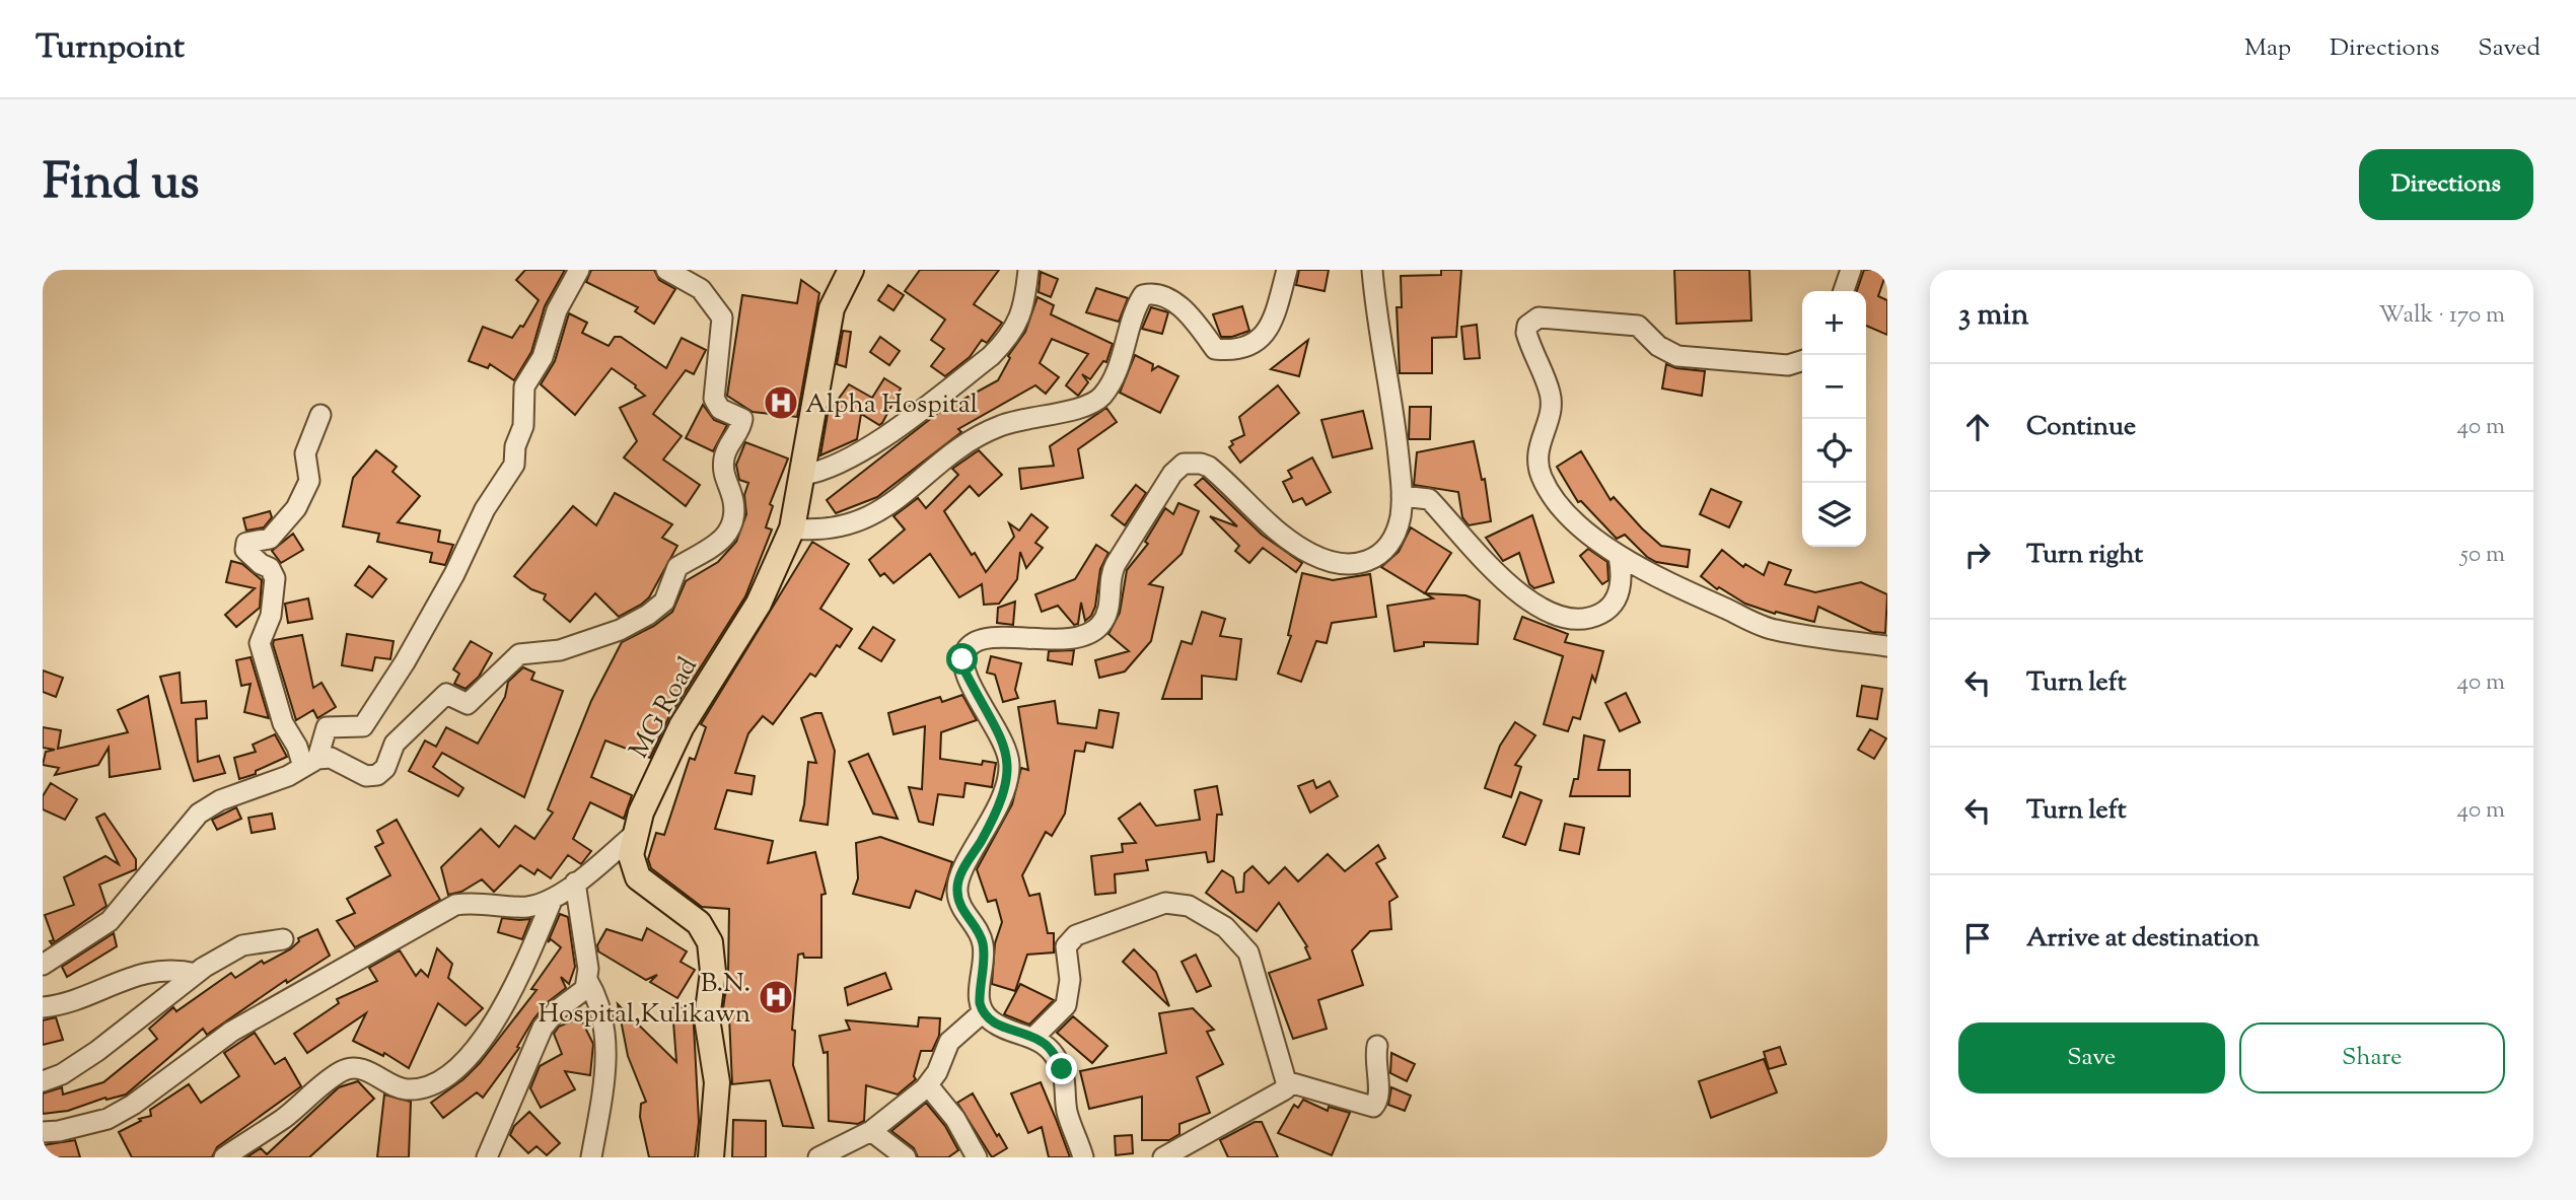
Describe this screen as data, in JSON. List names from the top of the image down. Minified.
{"streets":{"main road":["MG Road"]},"places":{"hospital":["Alpha Hospital","B.N. Hospital,Kulikawn"]},"page":{"header":"Turnpoint","nav":["Map","Directions","Saved"],"title":"Find us","buttons":["Directions",["Save","Share"]],"heading":["3 min","Walk · 170 m"],"map_buttons":["+","−"],"list":[["Continue","40 m"],["Turn right","50 m"],["Turn left","40 m"],["Turn left","40 m"],"Arrive at destination"]}}
